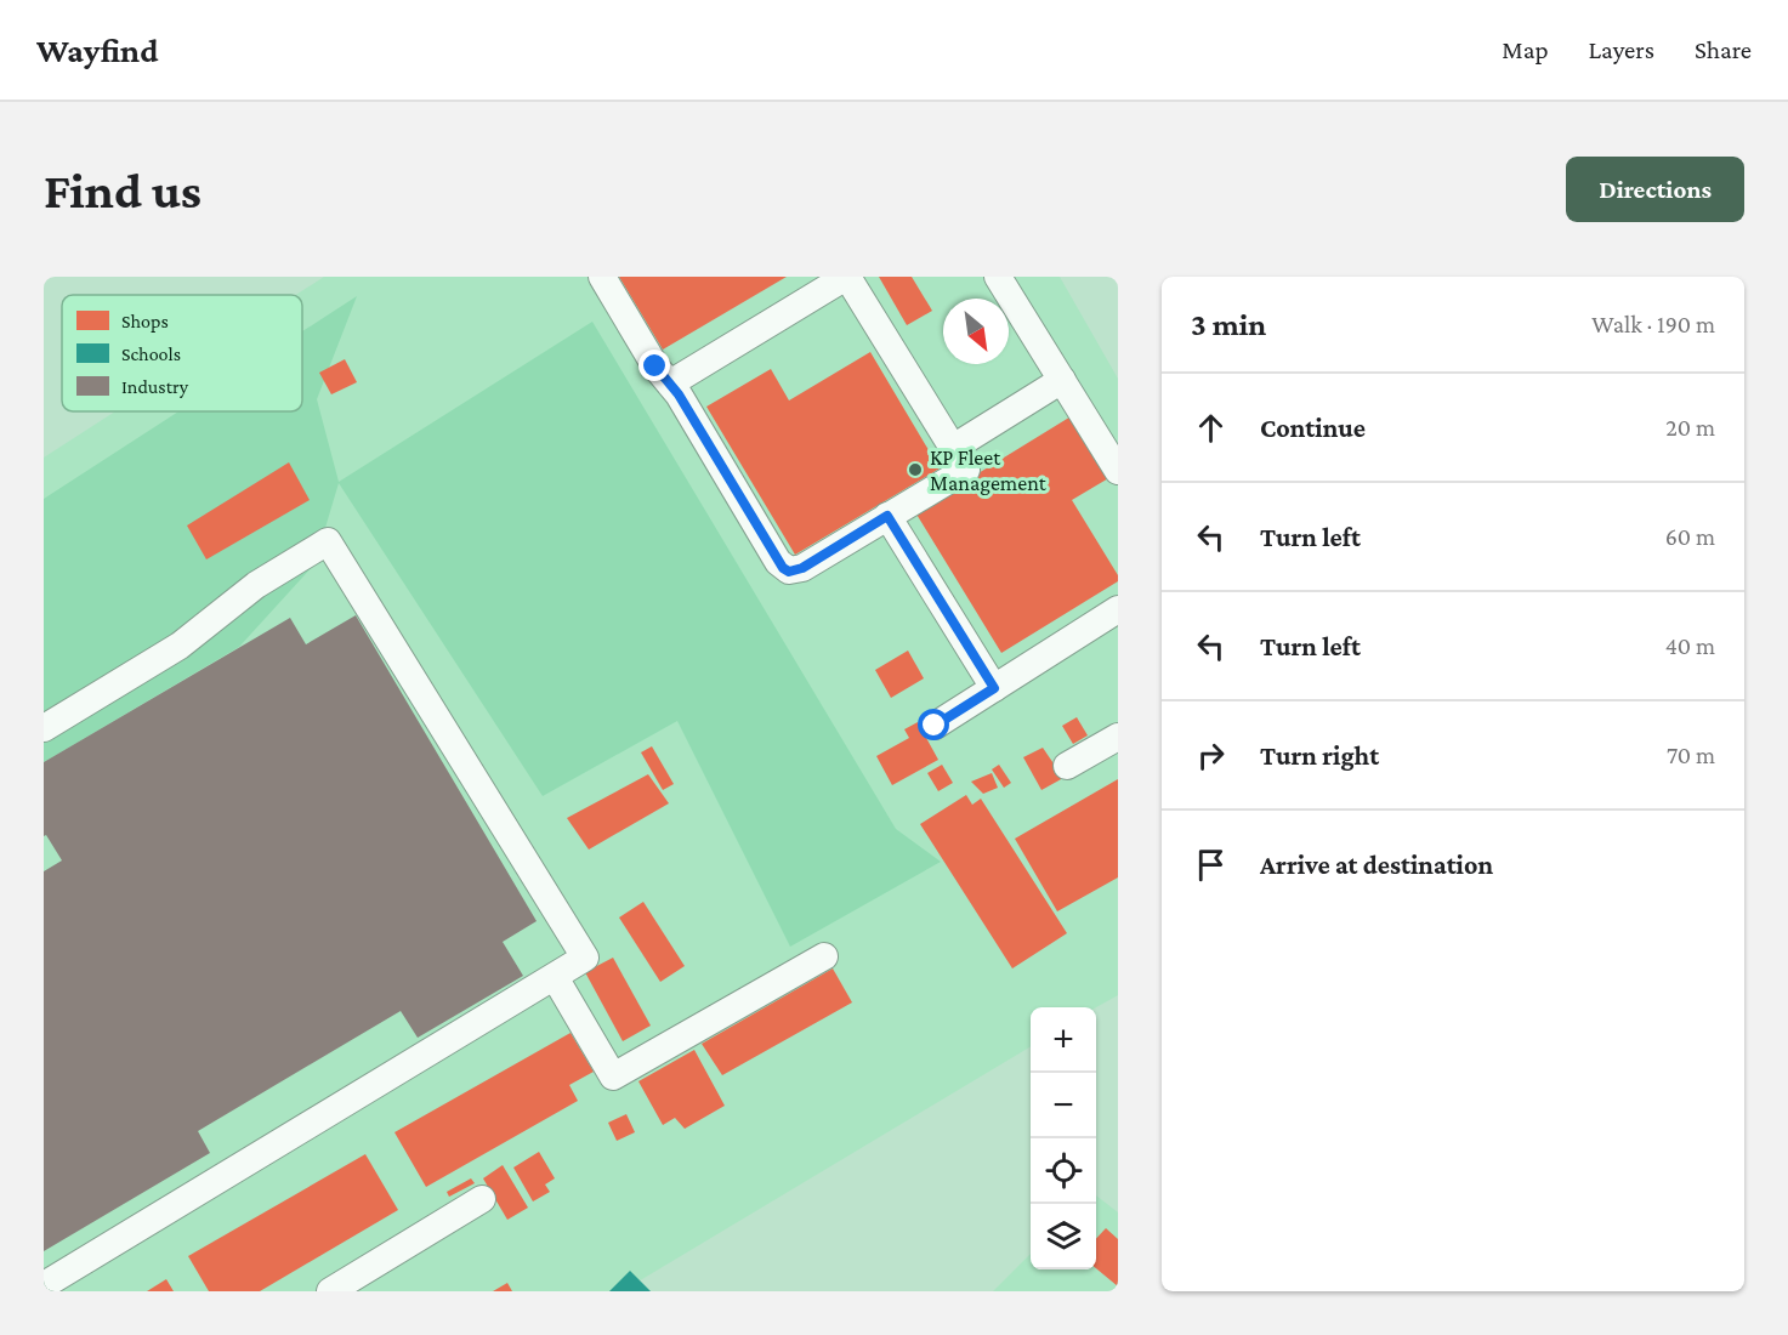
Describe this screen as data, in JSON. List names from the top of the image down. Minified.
{"places":["KP Fleet Management"],"legend":["Shops","Schools","Industry"],"north":"bottom right","page":{"header":"Wayfind","nav":["Map","Layers","Share"],"buttons":"Directions","title":"Find us","heading":["3 min","Walk · 190 m"],"list":[["Continue","20 m"],["Turn left","60 m"],["Turn left","40 m"],["Turn right","70 m"],"Arrive at destination"],"map_buttons":["+","−"]}}
